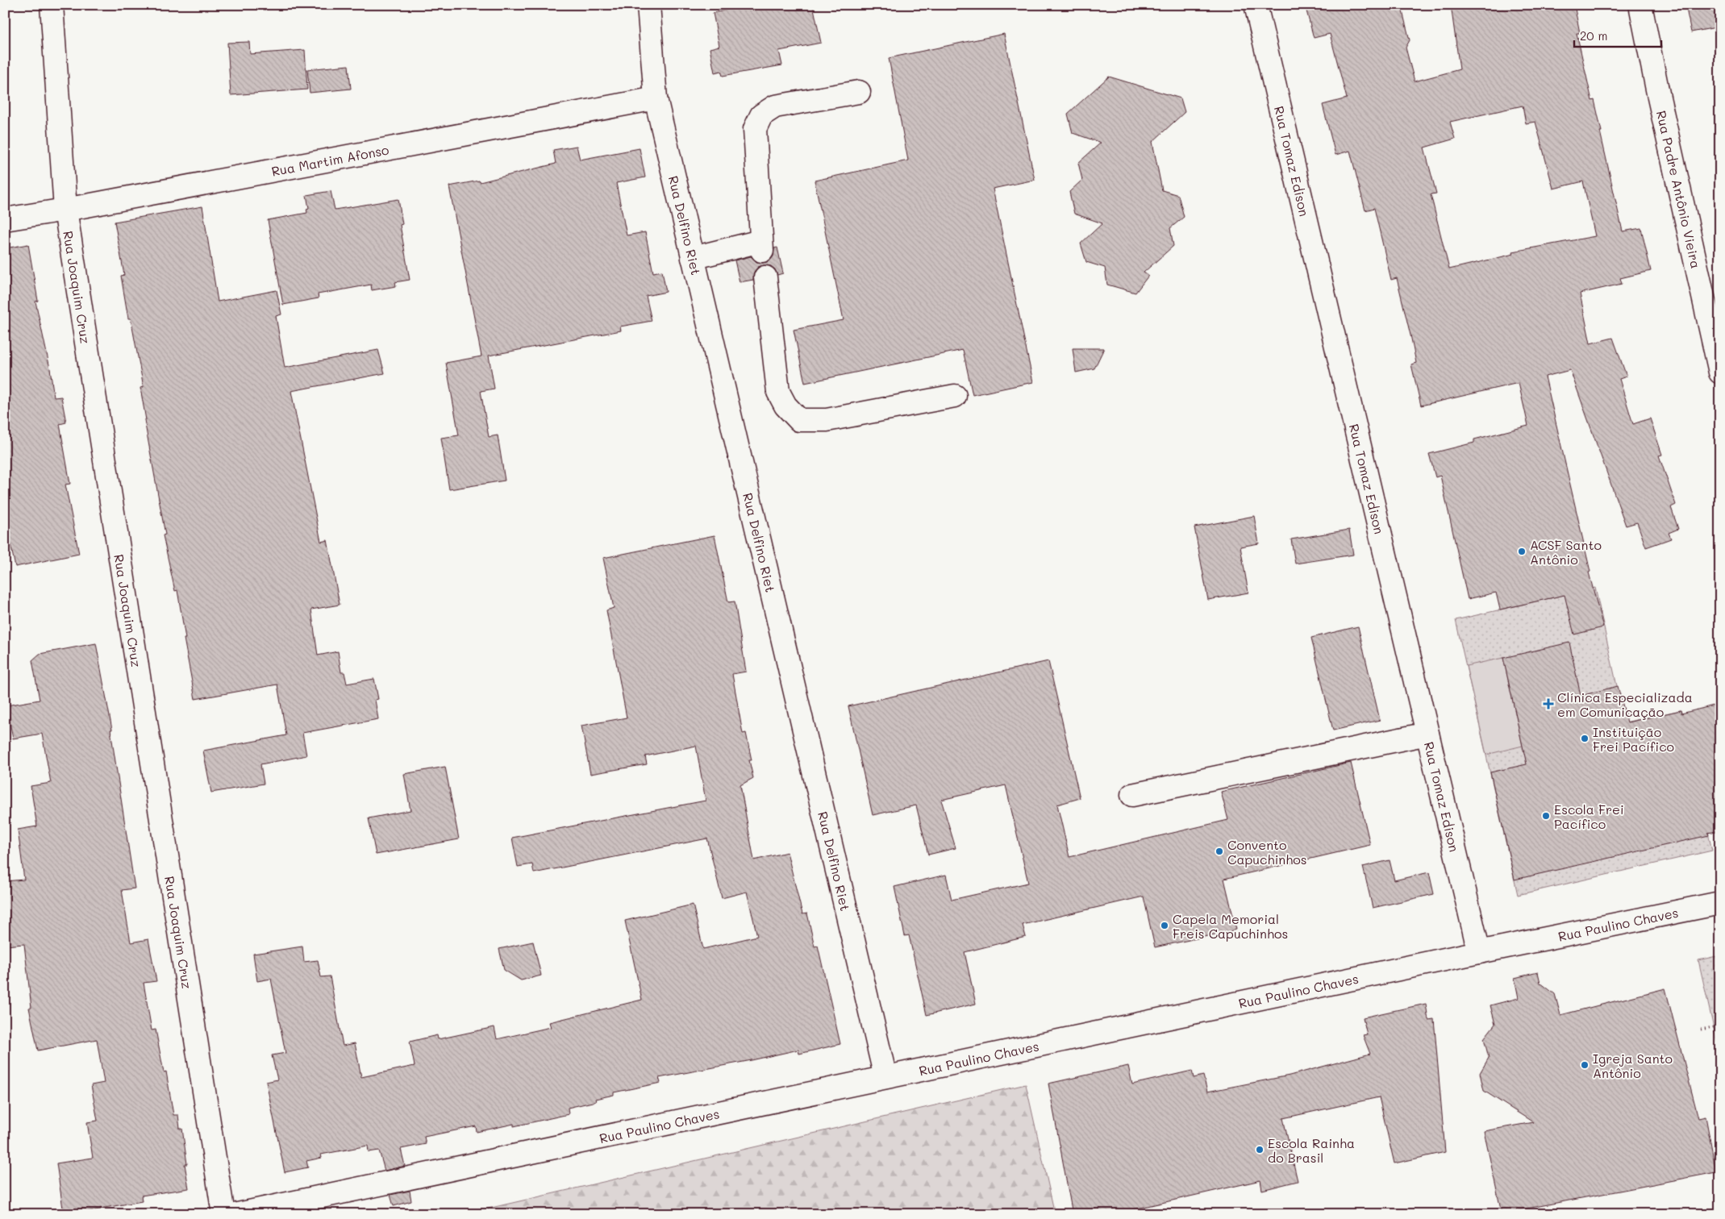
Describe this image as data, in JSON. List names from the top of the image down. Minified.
{"streets":{"street":["Rua Martim Afonso","Rua Tomaz Edison","Rua Padre Antônio Vieira","Rua Delfino Riet","Rua Joaquim Cruz","Rua Paulino Chaves"]},"crossings":[["Rua Martim Afonso","Rua Delfino Riet"],["Rua Martim Afonso","Rua Joaquim Cruz"],["Rua Tomaz Edison","Rua Paulino Chaves"],["Rua Delfino Riet","Rua Paulino Chaves"]],"places":{"other":["ACSF Santo Antônio","Instituição Frei Pacífico","Escola Frei Pacífico","Convento Capuchinhos","Capela Memorial Freis Capuchinhos","Igreja Santo Antônio","Escola Rainha do Brasil"],"health":["Clínica Especializada em Comunicação"]},"scale_bar":"20 m"}
